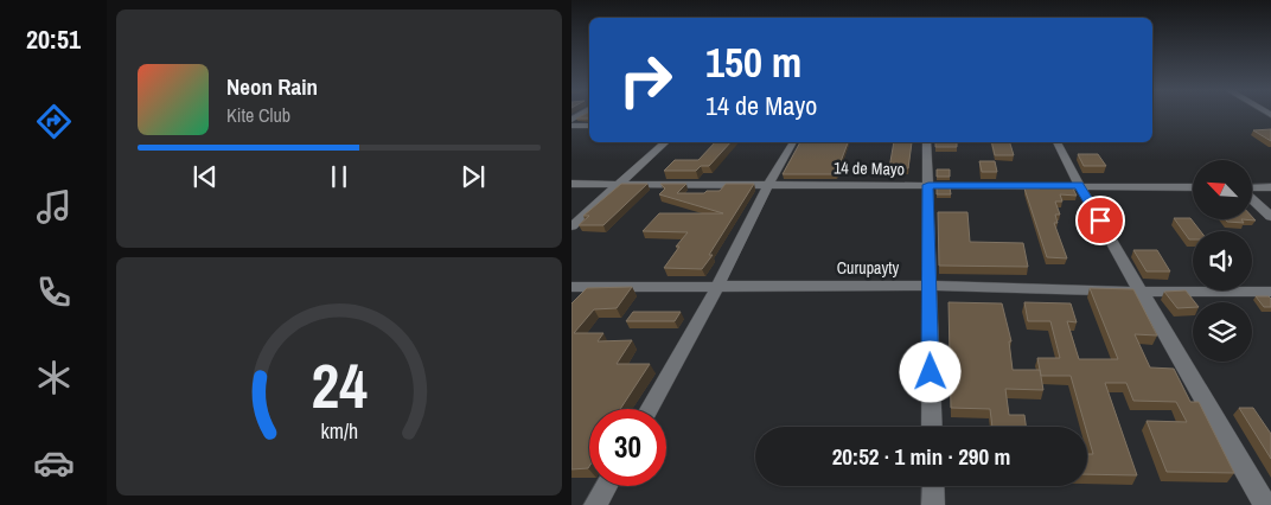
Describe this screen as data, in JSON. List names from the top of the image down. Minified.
{"streets":{"street":["14 de Mayo","Curupayty"]},"north":"top left","page":{"tabs":"20:51","turn":["150 m","14 de Mayo"],"song":["Neon Rain","Kite Club"],"limit":"30","trip":"20:52 · 1 min · 290 m","gauge":["24","km/h"]}}
